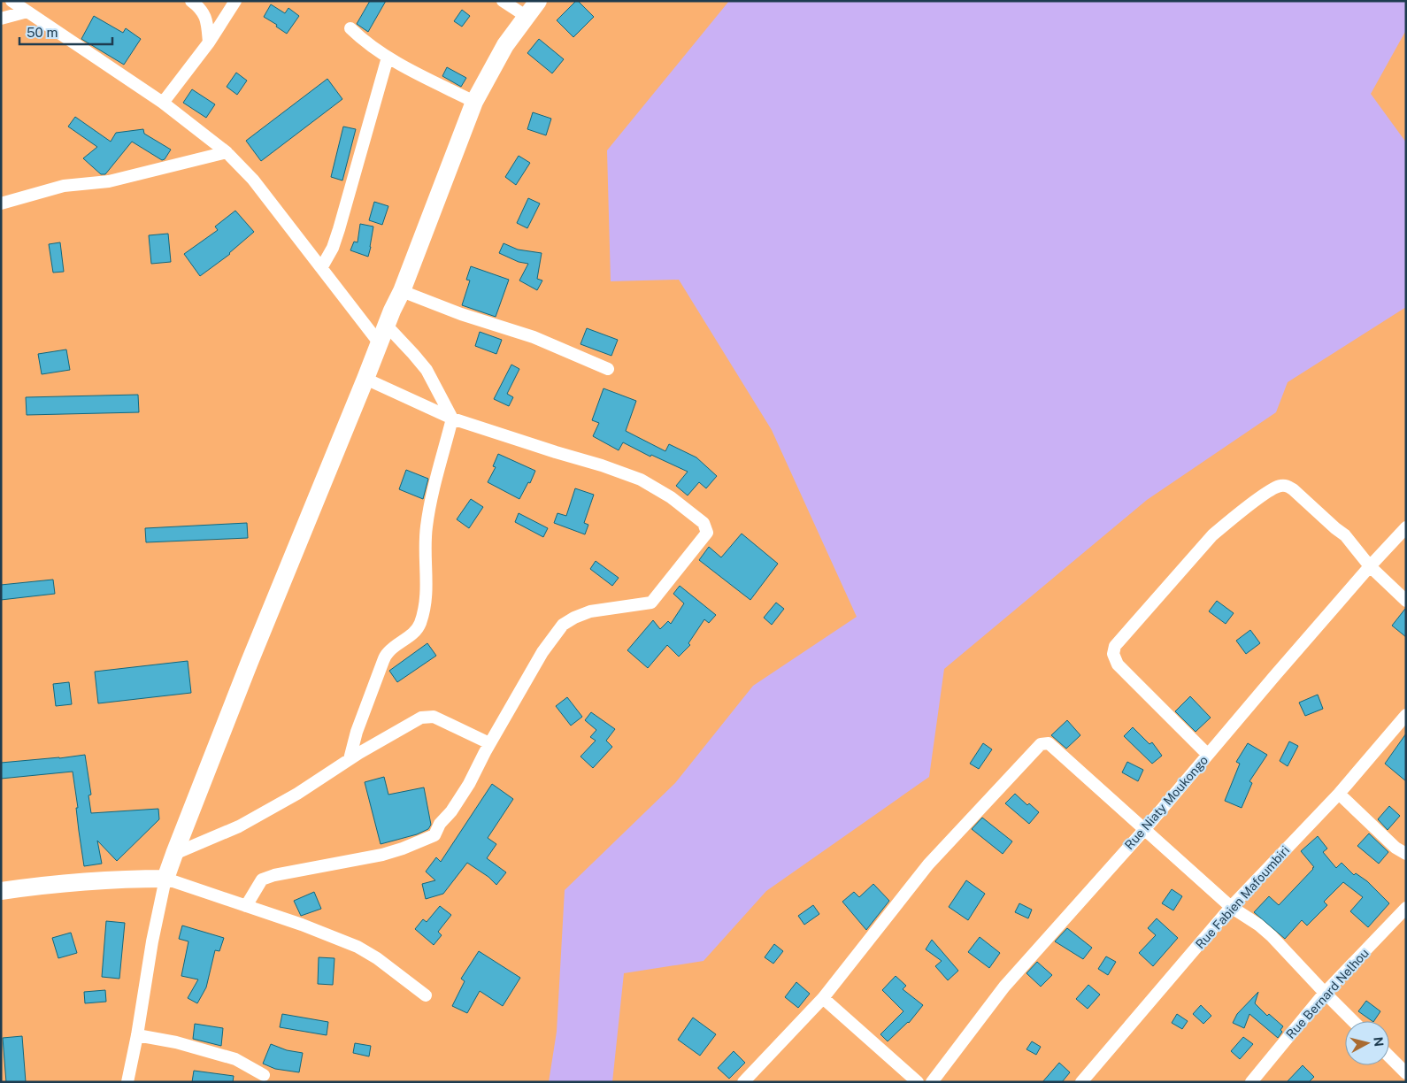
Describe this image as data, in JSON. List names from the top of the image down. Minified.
{"streets":{"street":["Rue Niaty Moukongo","Rue Fabien Mafoumbiri","Rue Bernard Nelhou"]},"scale_bar":"50 m","north":"right"}
